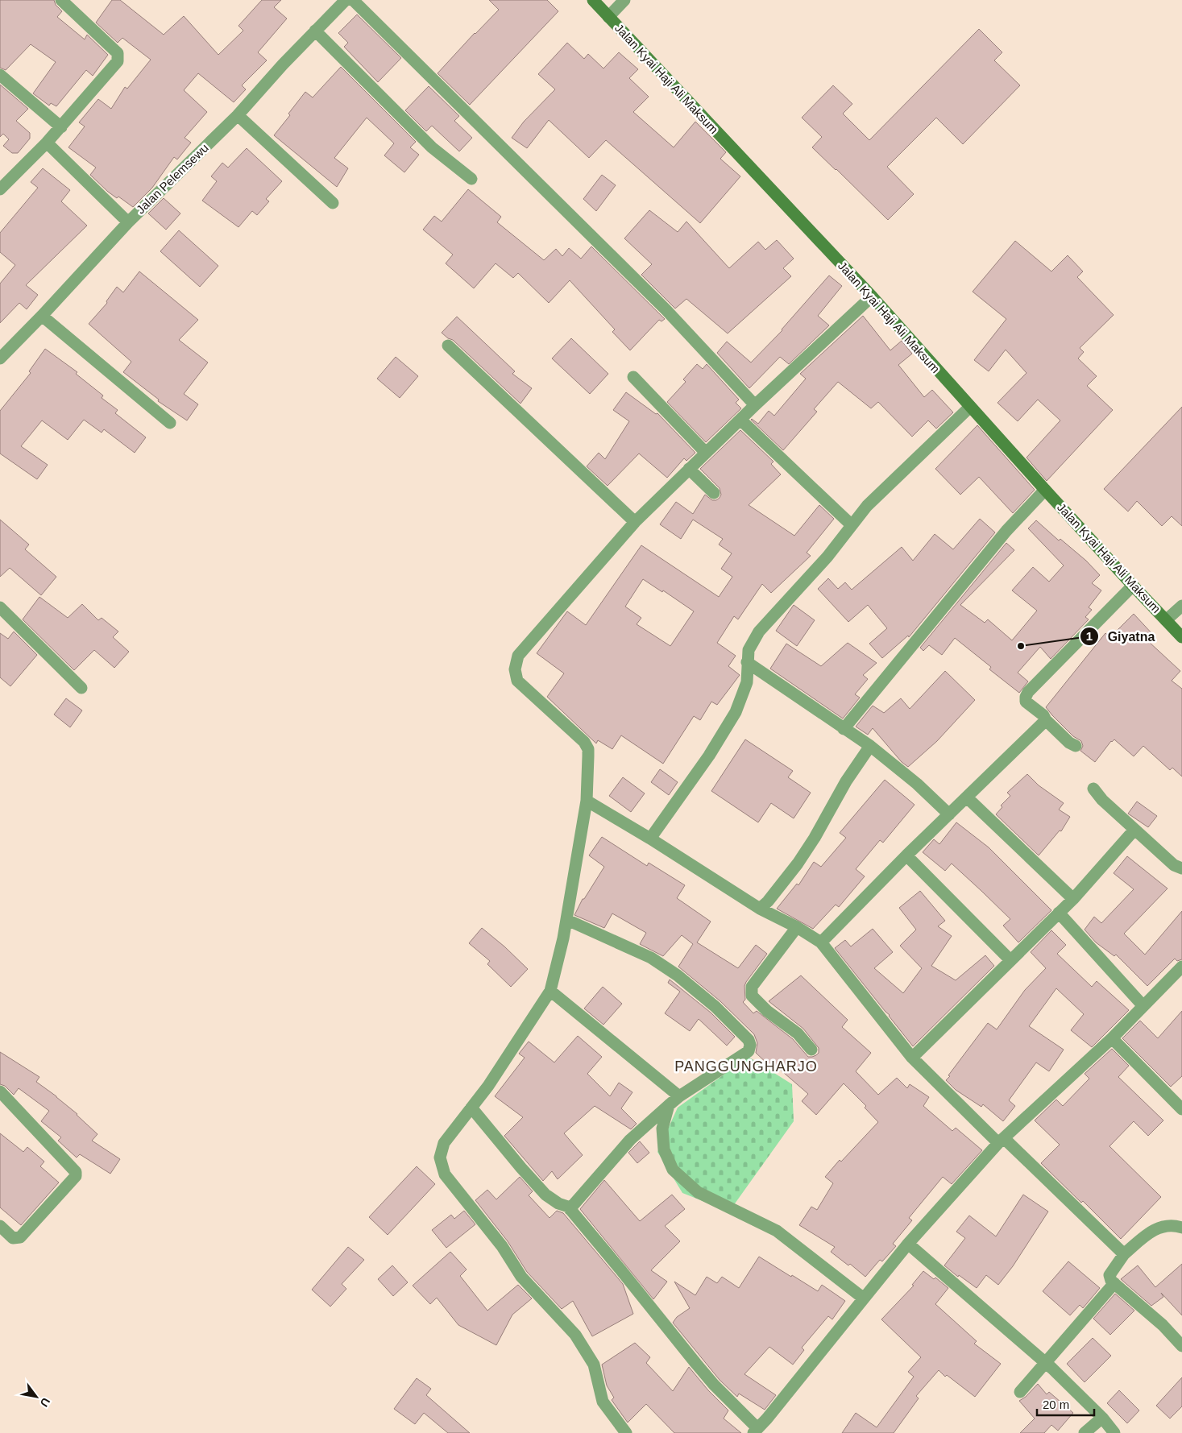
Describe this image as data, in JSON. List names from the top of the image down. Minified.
{"streets":{"street":["Jalan Kyai Haji Ali Maksum","Jalan Pelemsewu"]},"districts":["PANGGUNGHARJO"],"places":["Giyatna"],"scale_bar":"20 m","north":"bottom right"}
